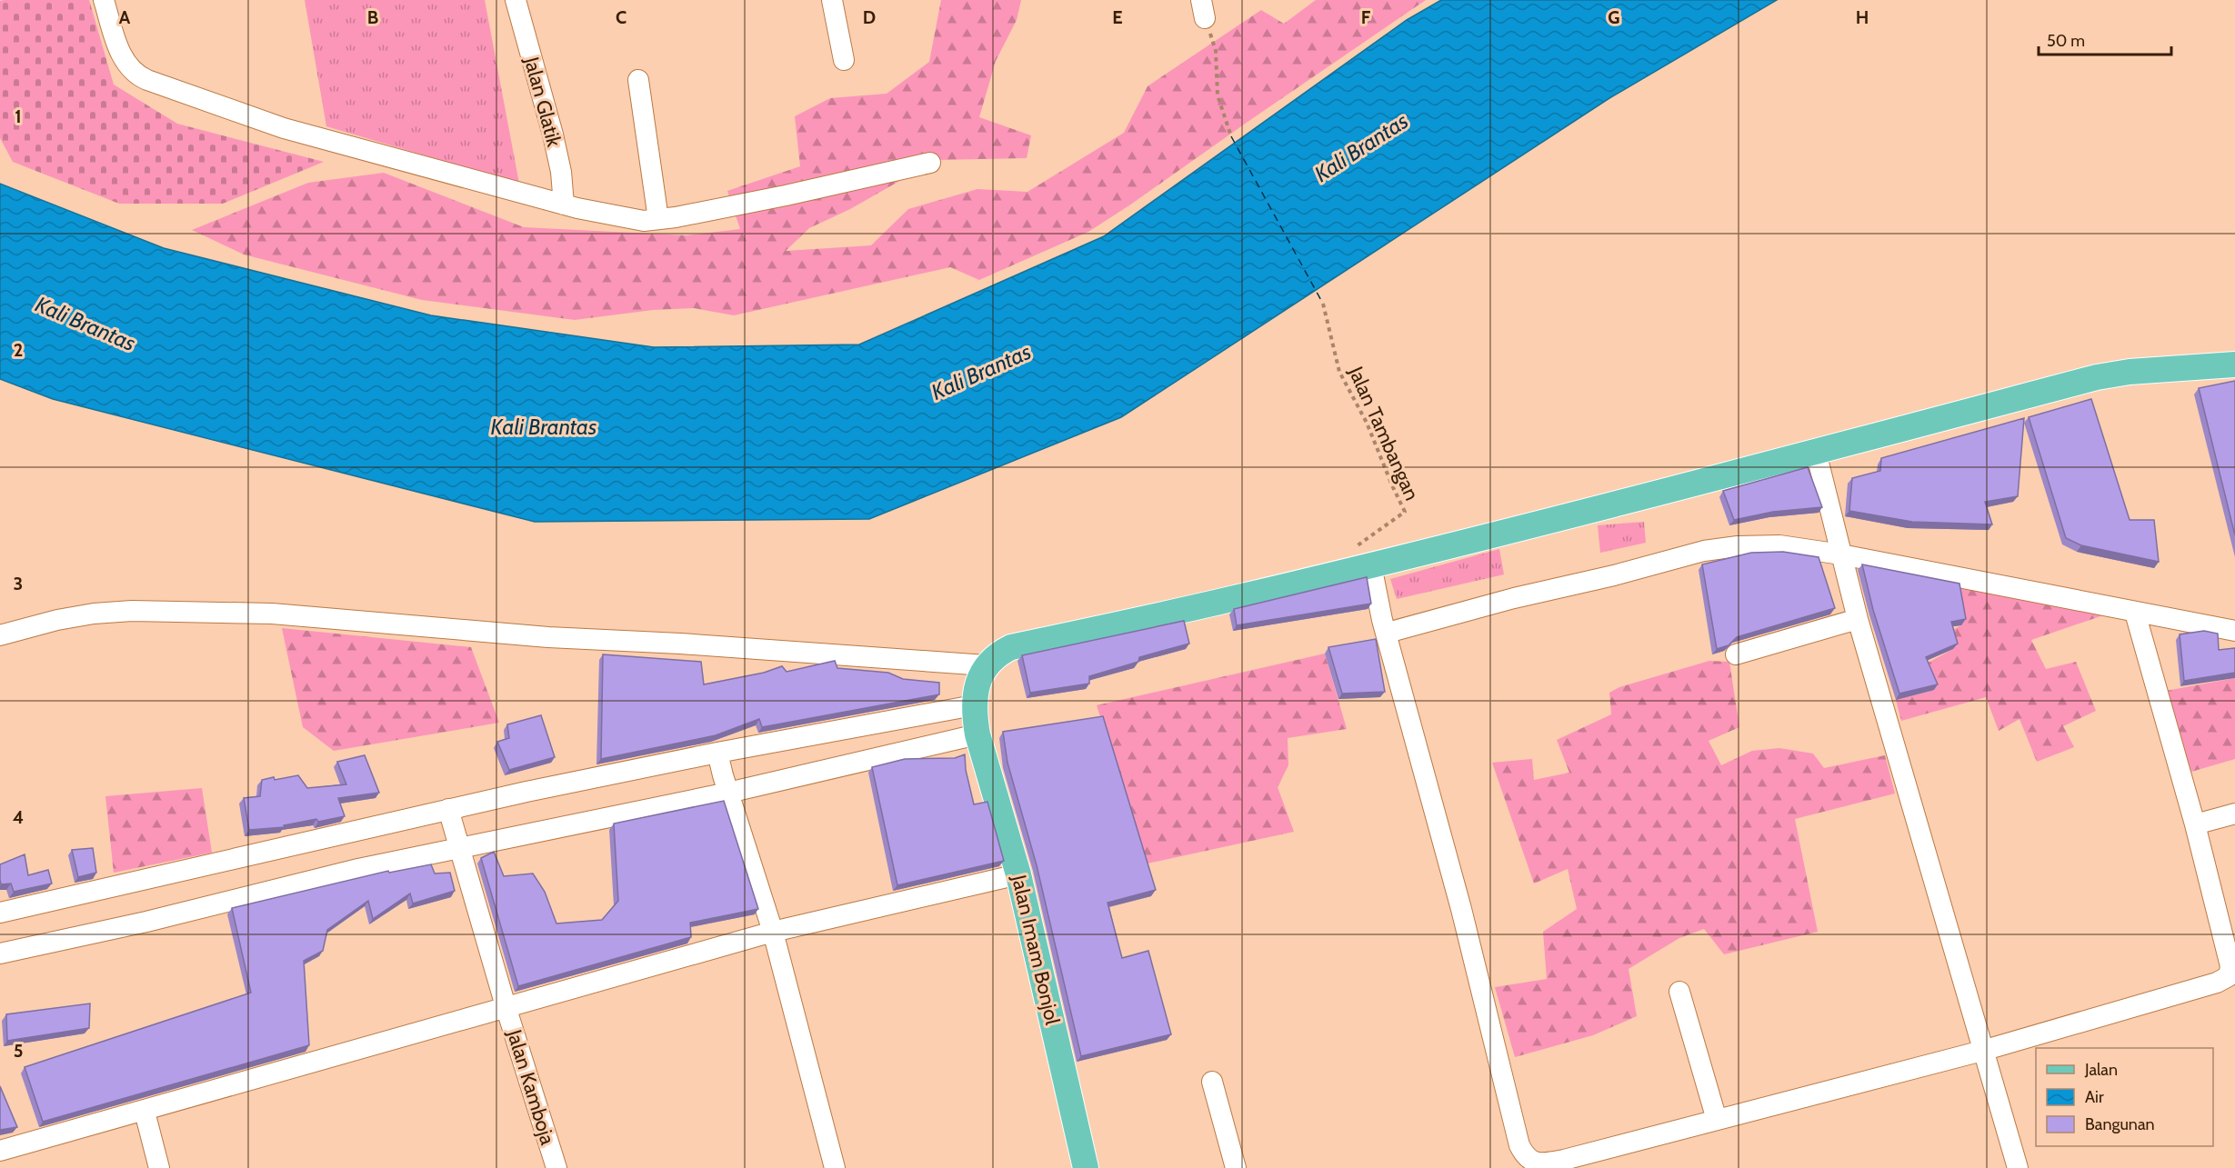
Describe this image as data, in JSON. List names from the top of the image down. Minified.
{"streets":{"main road":["Jalan Imam Bonjol"],"street":["Jalan Glatik","Jalan Kamboja"],"path":["Jalan Tambangan"]},"water":["Kali Brantas"],"legend":["Jalan","Air","Bangunan"],"scale_bar":"50 m","grid":{"columns":["A","B","C","D","E","F","G","H"],"rows":["1","2","3","4","5"]}}
